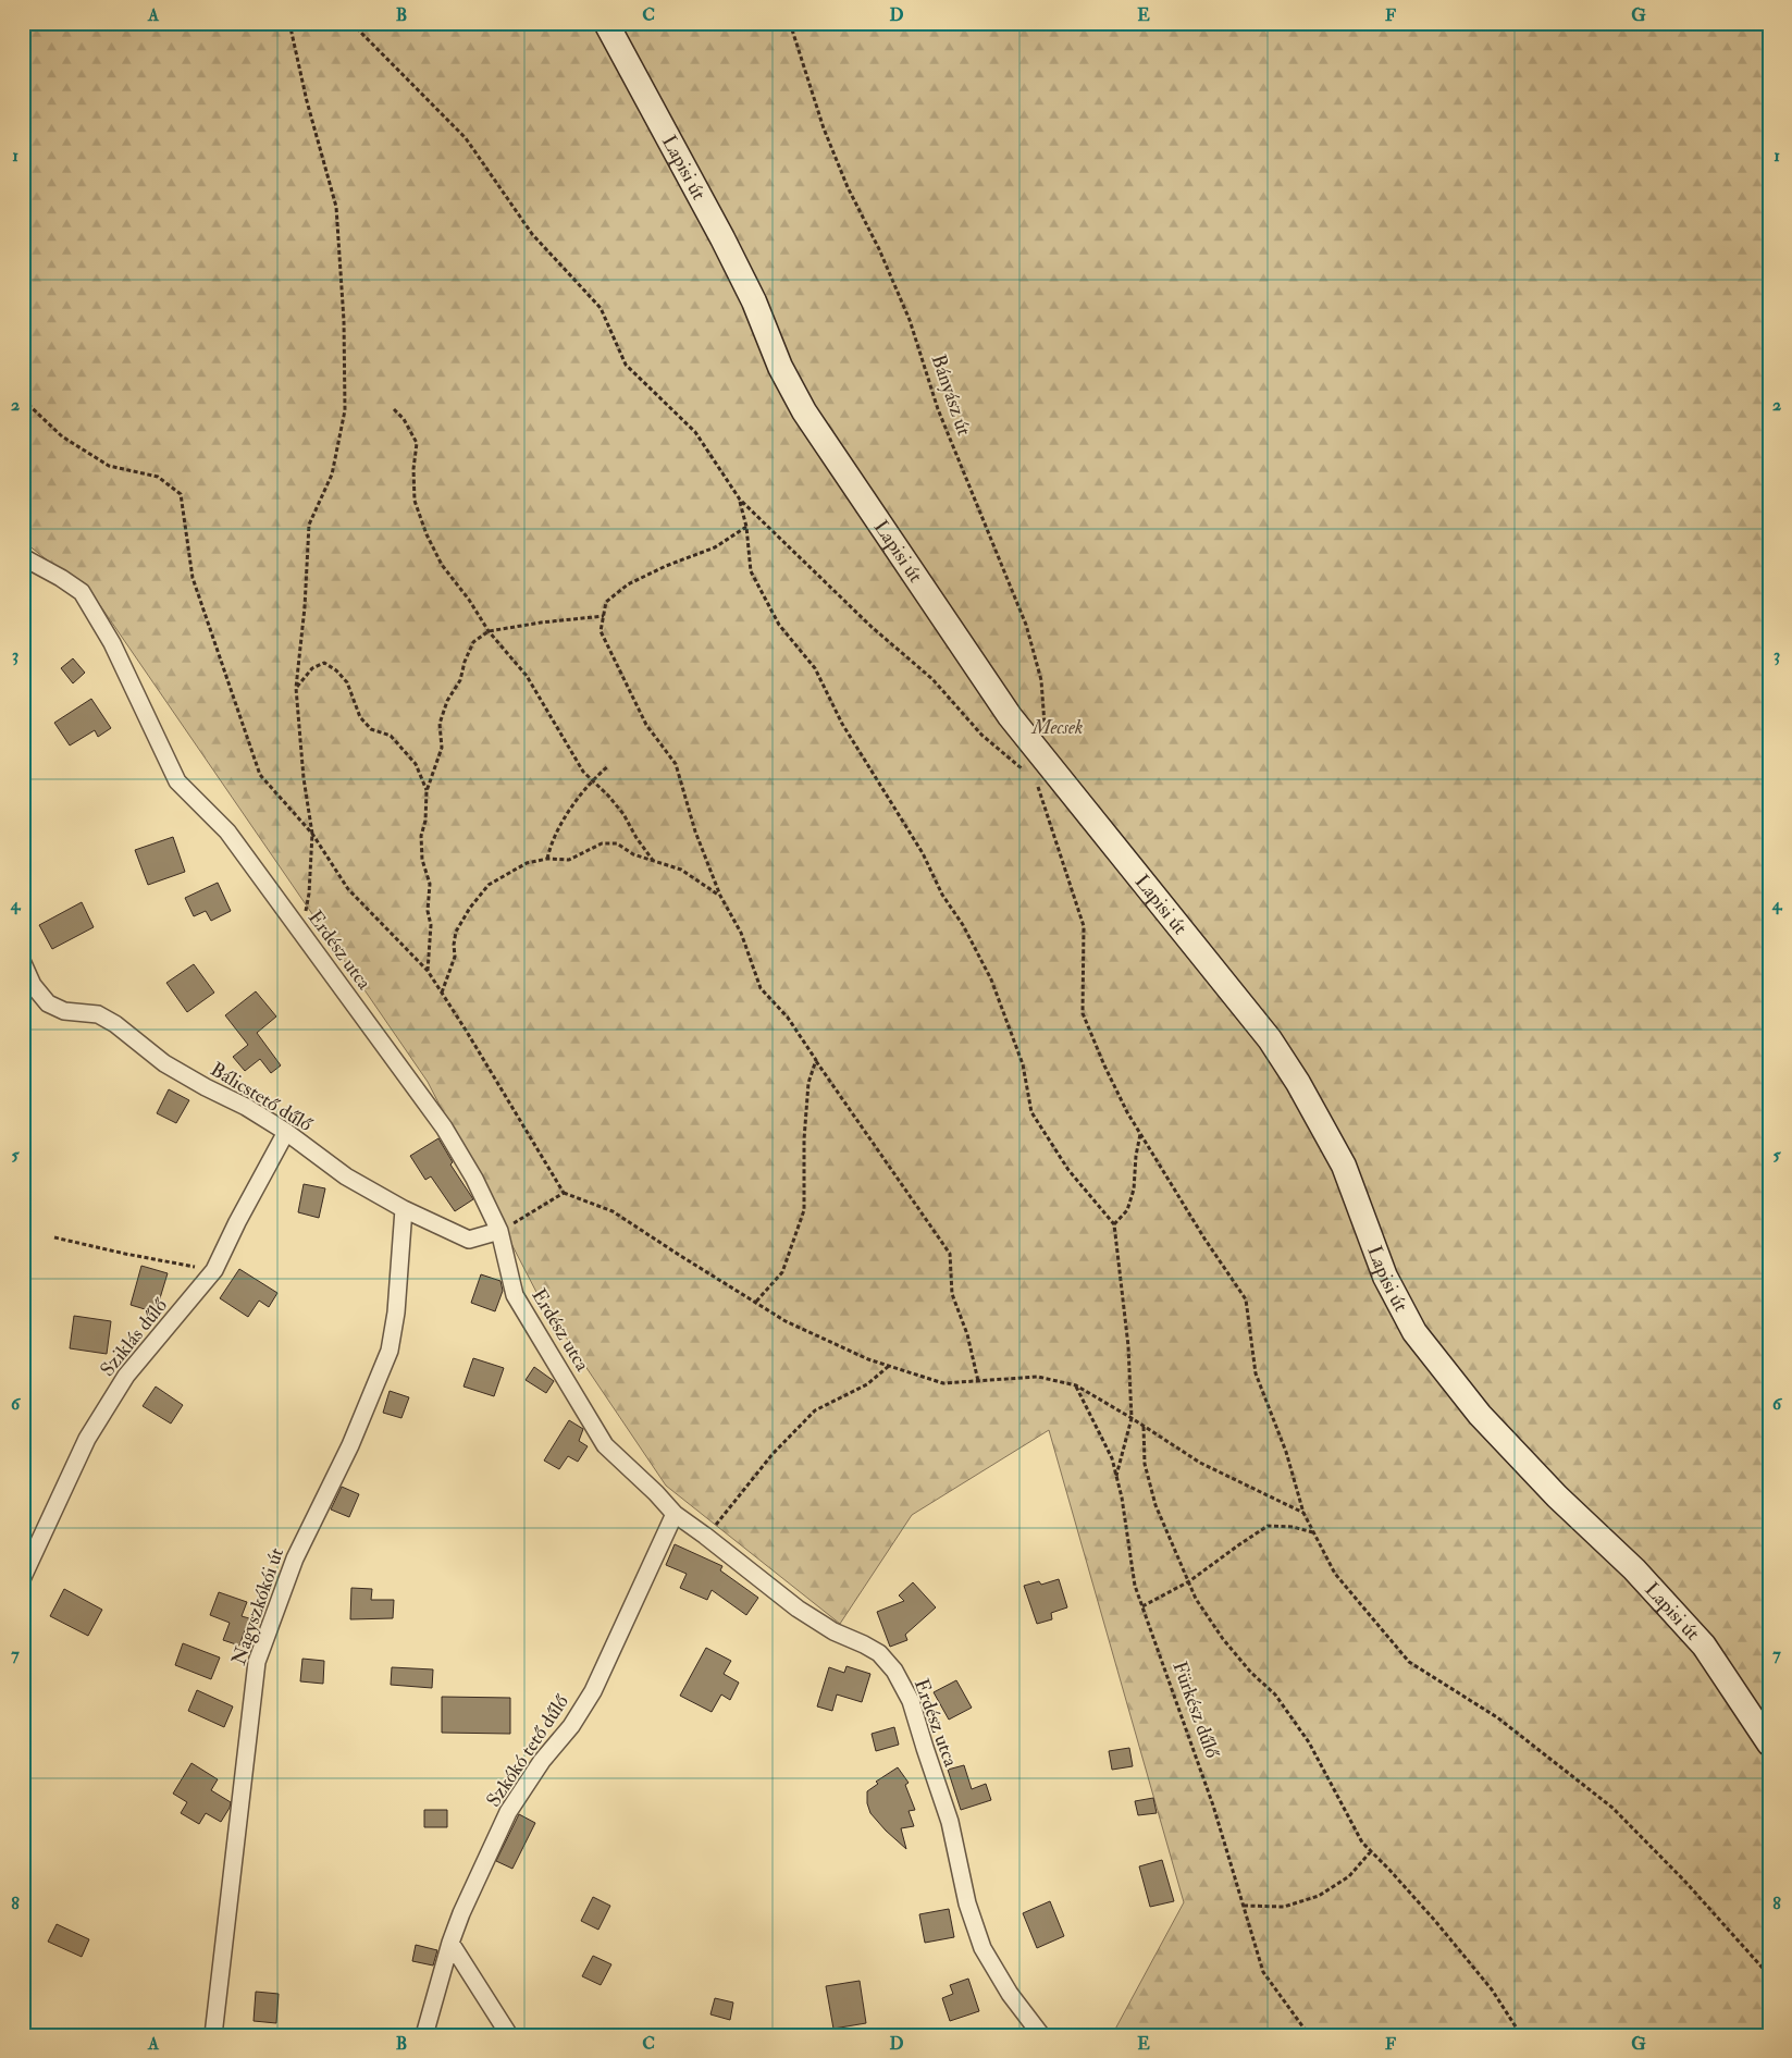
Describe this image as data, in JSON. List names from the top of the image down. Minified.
{"streets":{"street":["Lapisi út","Erdész utca","Bálicstető dűlő","Sziklás dűlő","Nagyszkókói út","Szkókó tető dűlő"],"path":["Bányász út","Fürkész dűlő"]},"crossings":[["Lapisi út","Bányász út"],["Erdész utca","Bálicstető dűlő"],["Erdész utca","Szkókó tető dűlő"],["Bálicstető dűlő","Sziklás dűlő"],["Bálicstető dűlő","Nagyszkókói út"]],"parks":["Mecsek"],"grid":{"columns":["A","B","C","D","E","F","G"],"rows":["1","2","3","4","5","6","7","8"]}}
